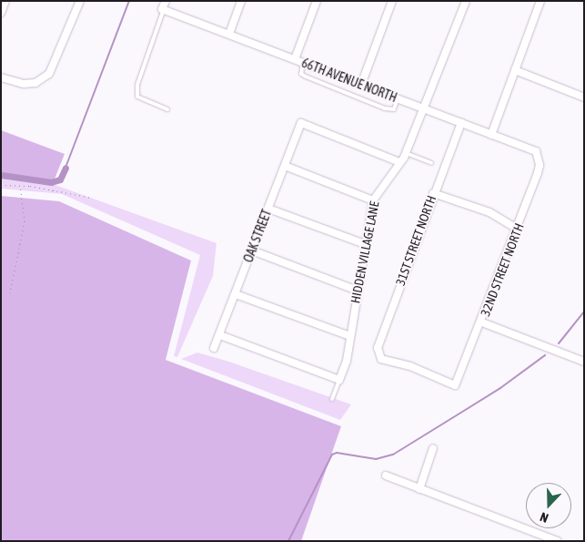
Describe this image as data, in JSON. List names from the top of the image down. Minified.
{"streets":{"street":["66TH AVENUE NORTH","OAK STREET","31ST STREET NORTH","HIDDEN VILLAGE LANE","32ND STREET NORTH"]},"crossings":[["66TH AVENUE NORTH","31ST STREET NORTH"],["66TH AVENUE NORTH","HIDDEN VILLAGE LANE"],["66TH AVENUE NORTH","32ND STREET NORTH"],["OAK STREET","HIDDEN VILLAGE LANE"],["31ST STREET NORTH","32ND STREET NORTH"]],"north":"bottom"}
